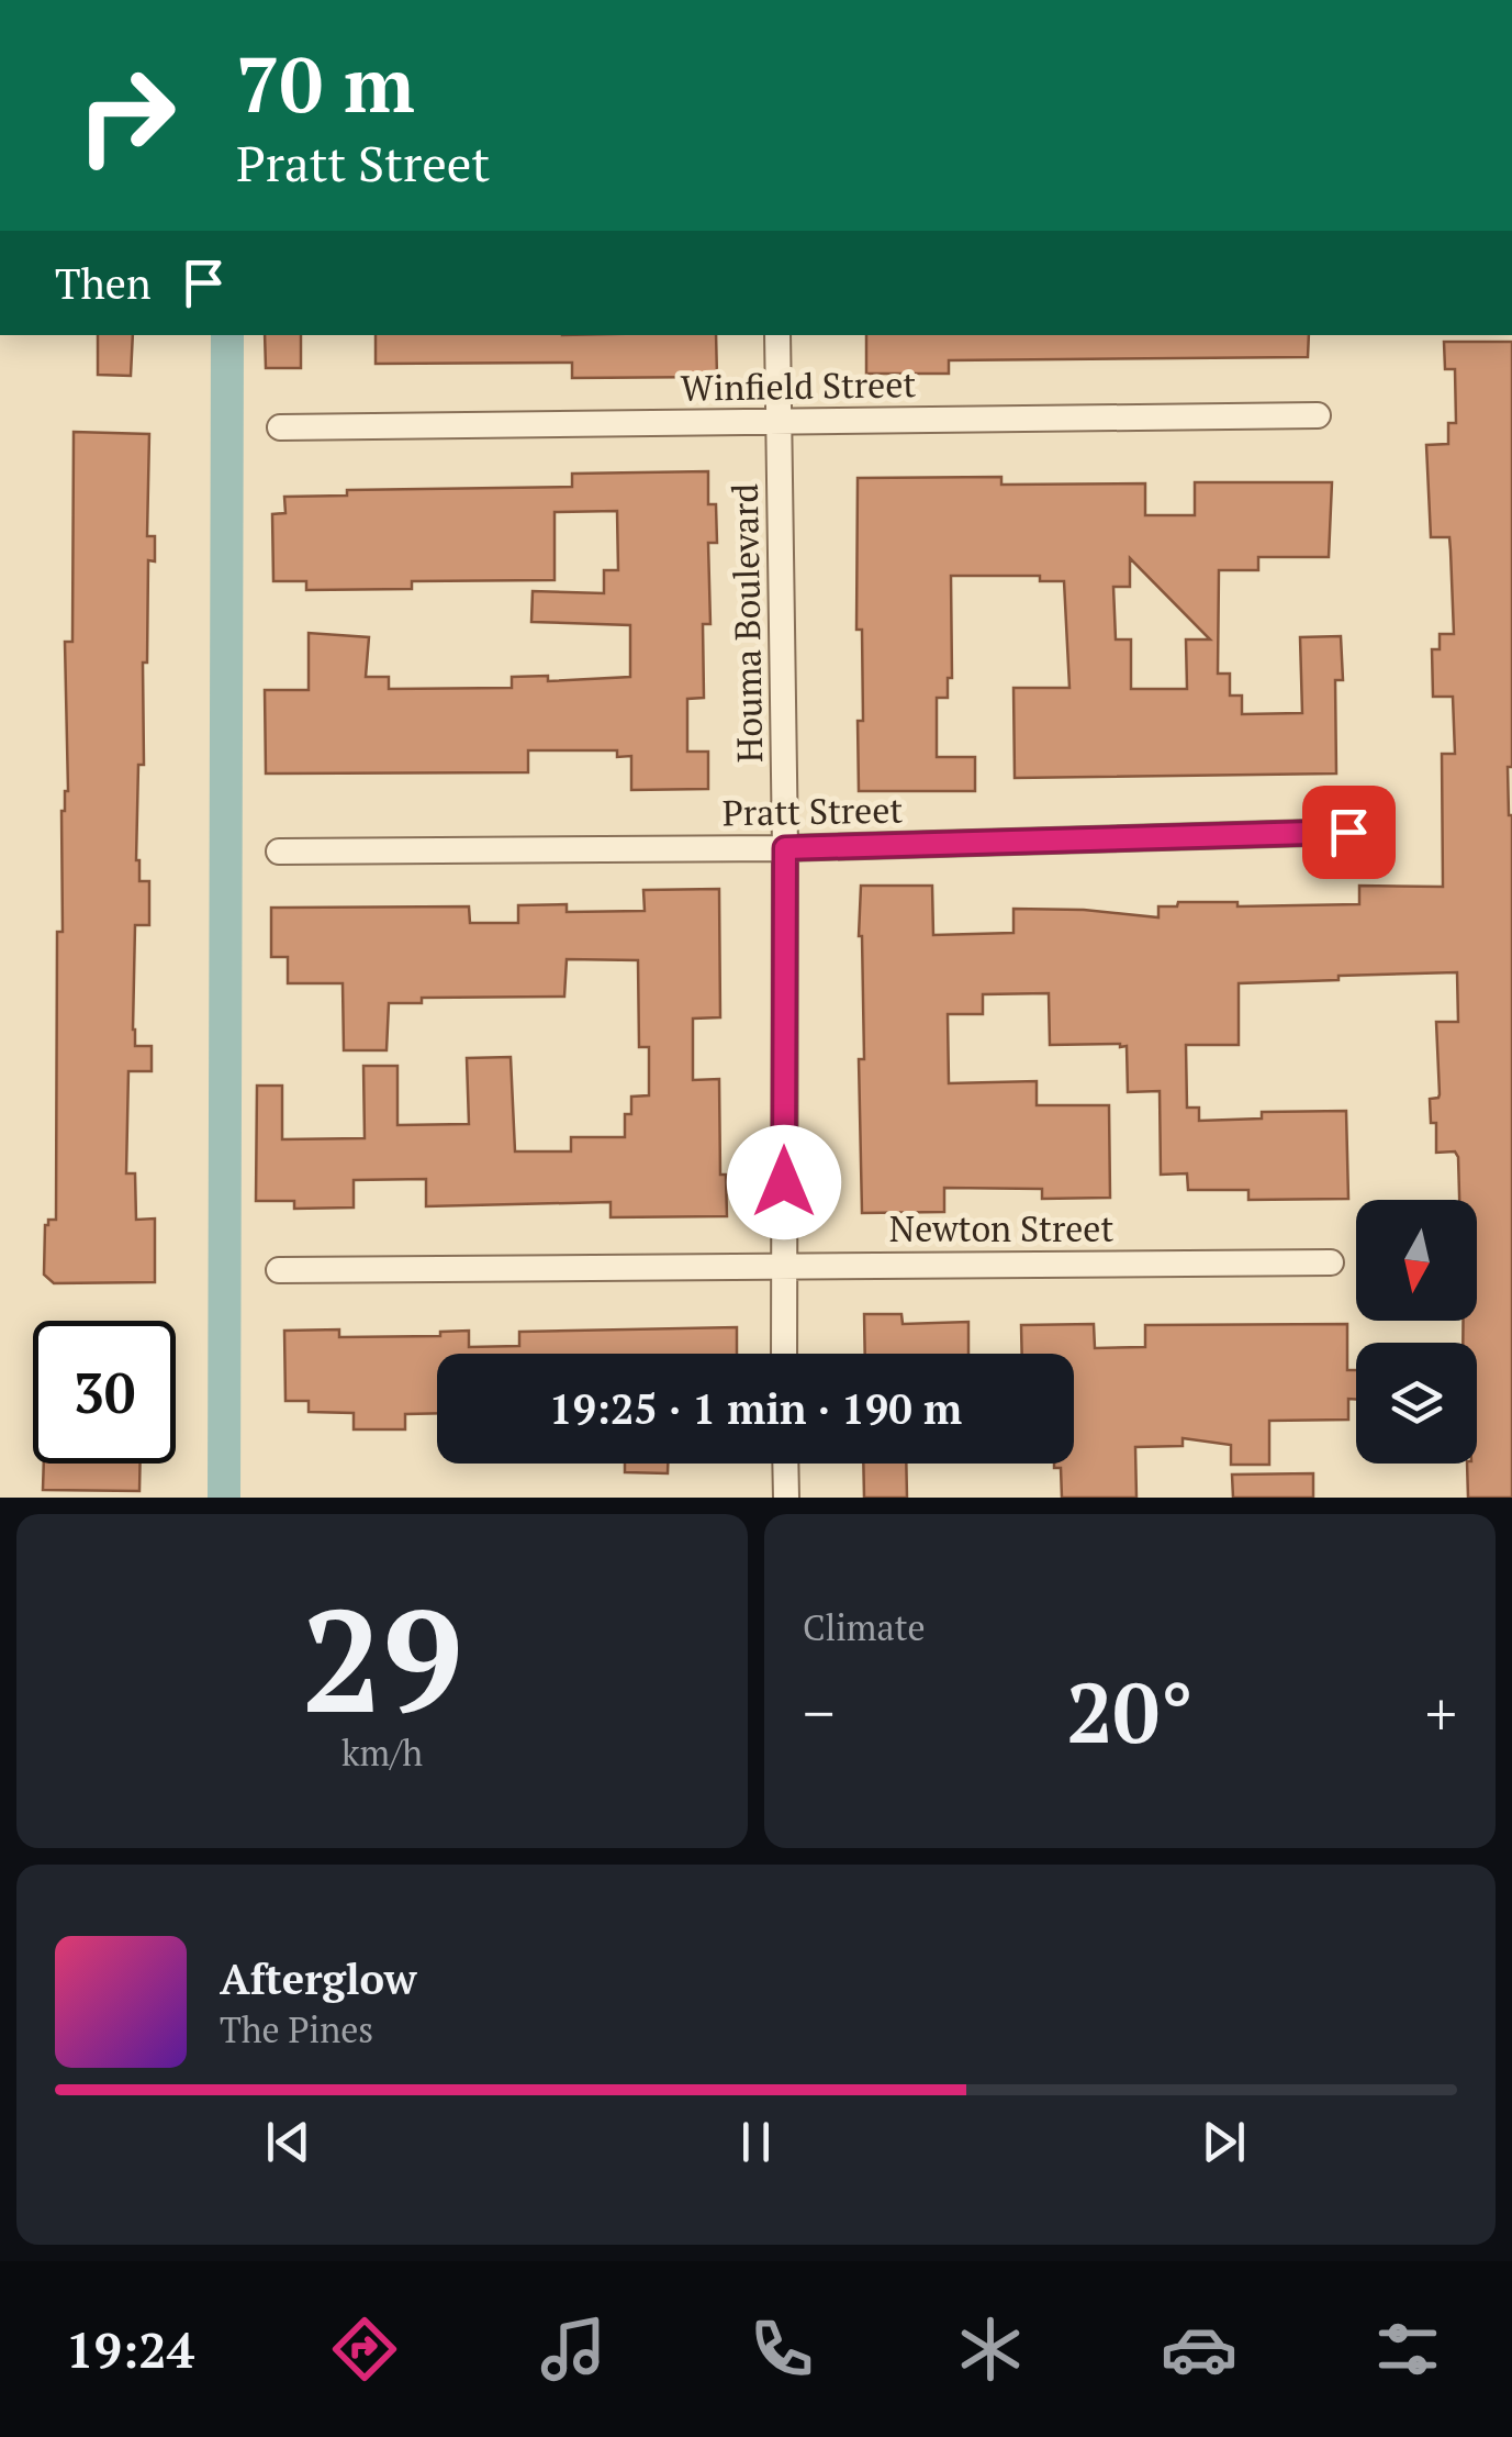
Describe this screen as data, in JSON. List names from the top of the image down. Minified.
{"streets":{"street":["Winfield Street","Houma Boulevard","Pratt Street","Newton Street"]},"crossings":[["Winfield Street","Houma Boulevard"],["Houma Boulevard","Pratt Street"],["Houma Boulevard","Newton Street"]],"north":"bottom","page":{"turn":["70 m","Pratt Street"],"then":"Then","limit":"30","trip":"19:25 · 1 min · 190 m","tile":[["29","km/h"],"Climate"],"heat":["−","20°","+"],"song":["Afterglow","The Pines"],"tabs":"19:24"}}
